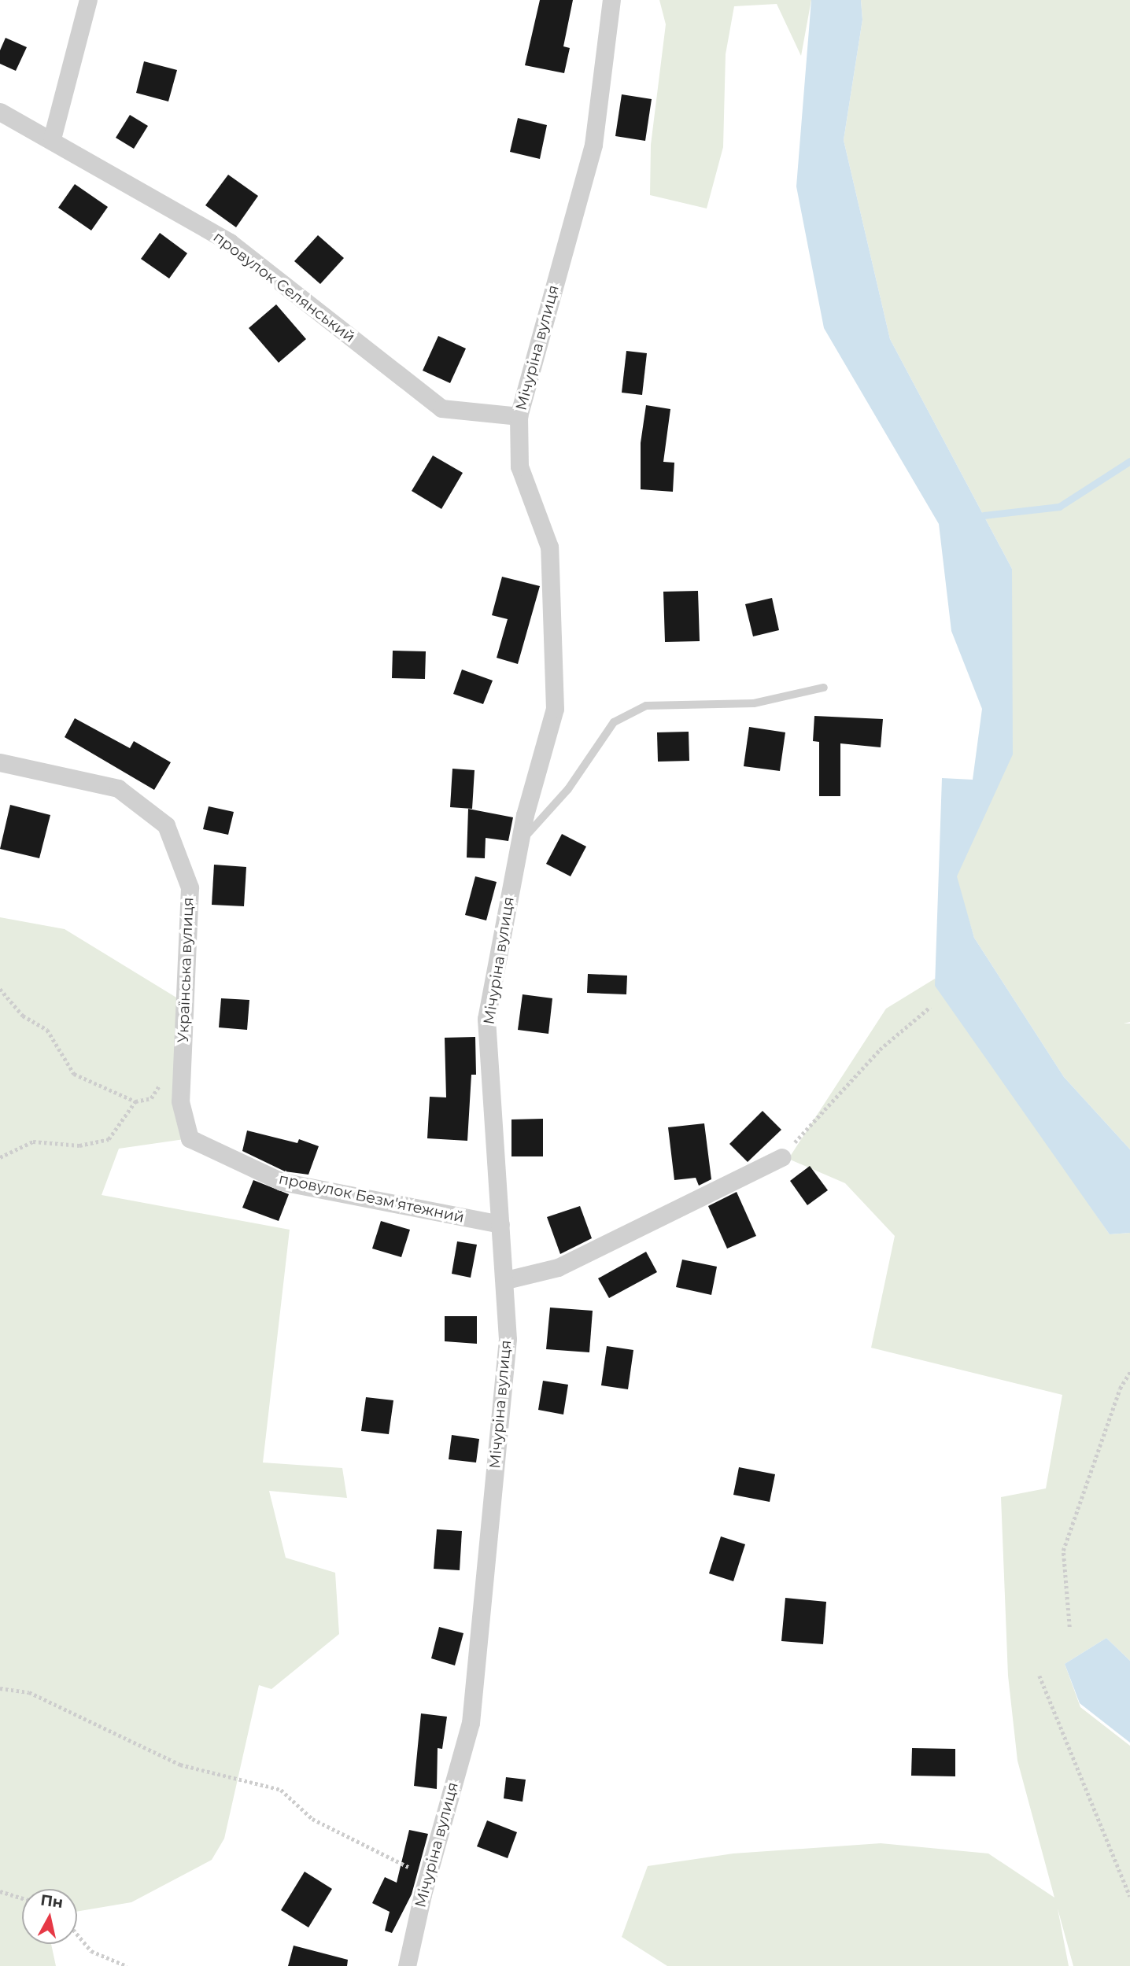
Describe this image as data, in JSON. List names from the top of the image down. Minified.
{"streets":{"street":["провулок Селянський","Мічуріна вулиця","Українська вулиця","провулок Безм'ятежний"]},"crossings":[["провулок Селянський","Мічуріна вулиця"],["Мічуріна вулиця","провулок Безм'ятежний"],["Українська вулиця","провулок Безм'ятежний"]],"north":"top"}
